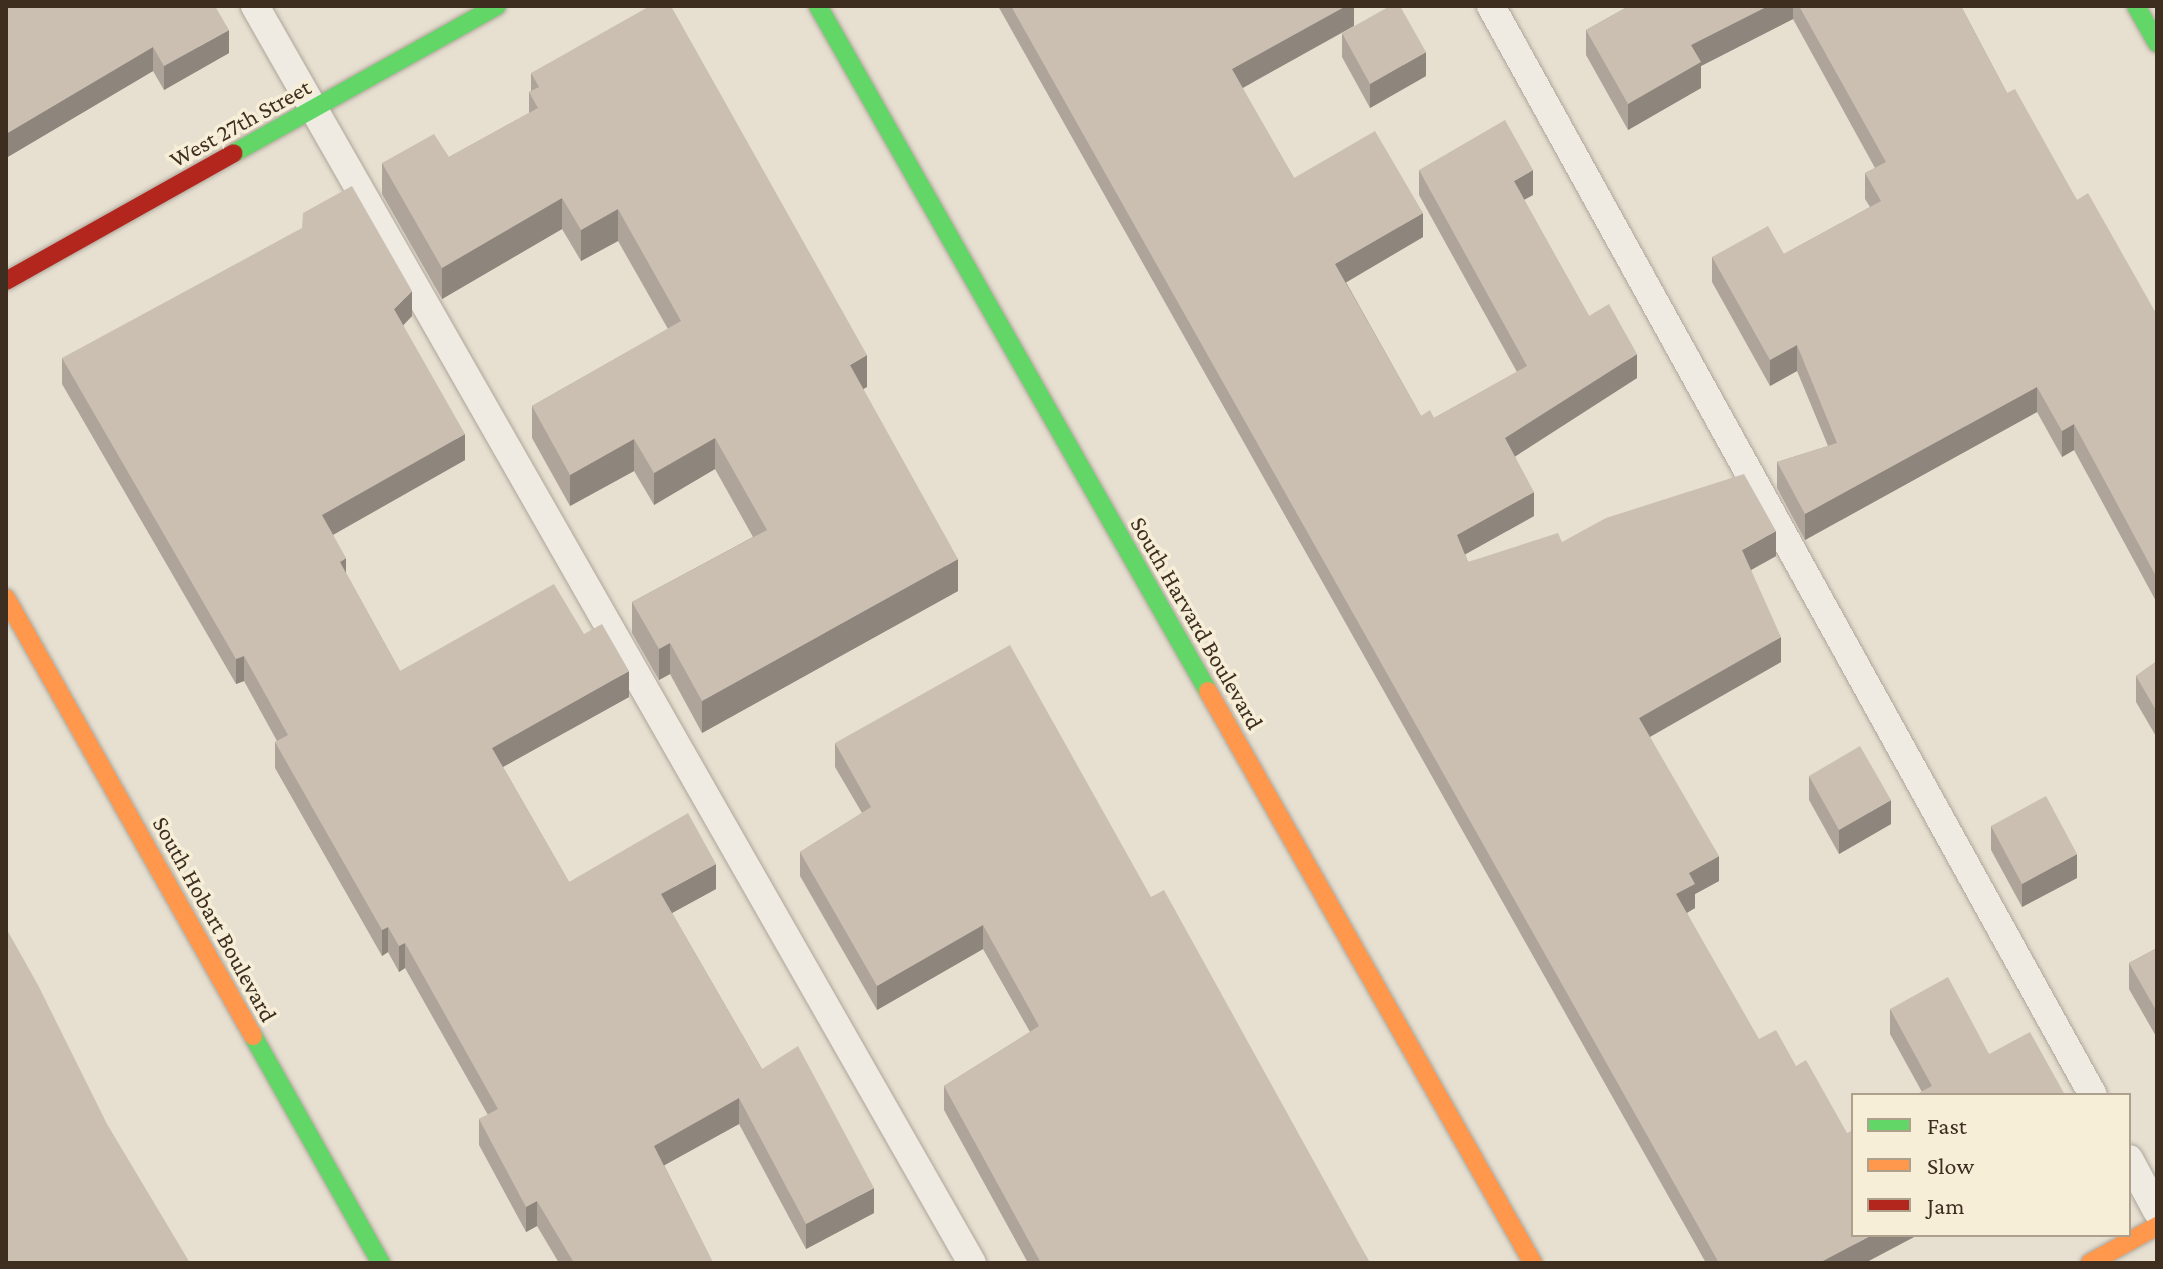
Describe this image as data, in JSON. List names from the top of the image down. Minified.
{"streets":{"street":["West 27th Street","South Harvard Boulevard","South Hobart Boulevard"]},"legend":["Fast","Slow","Jam"]}
